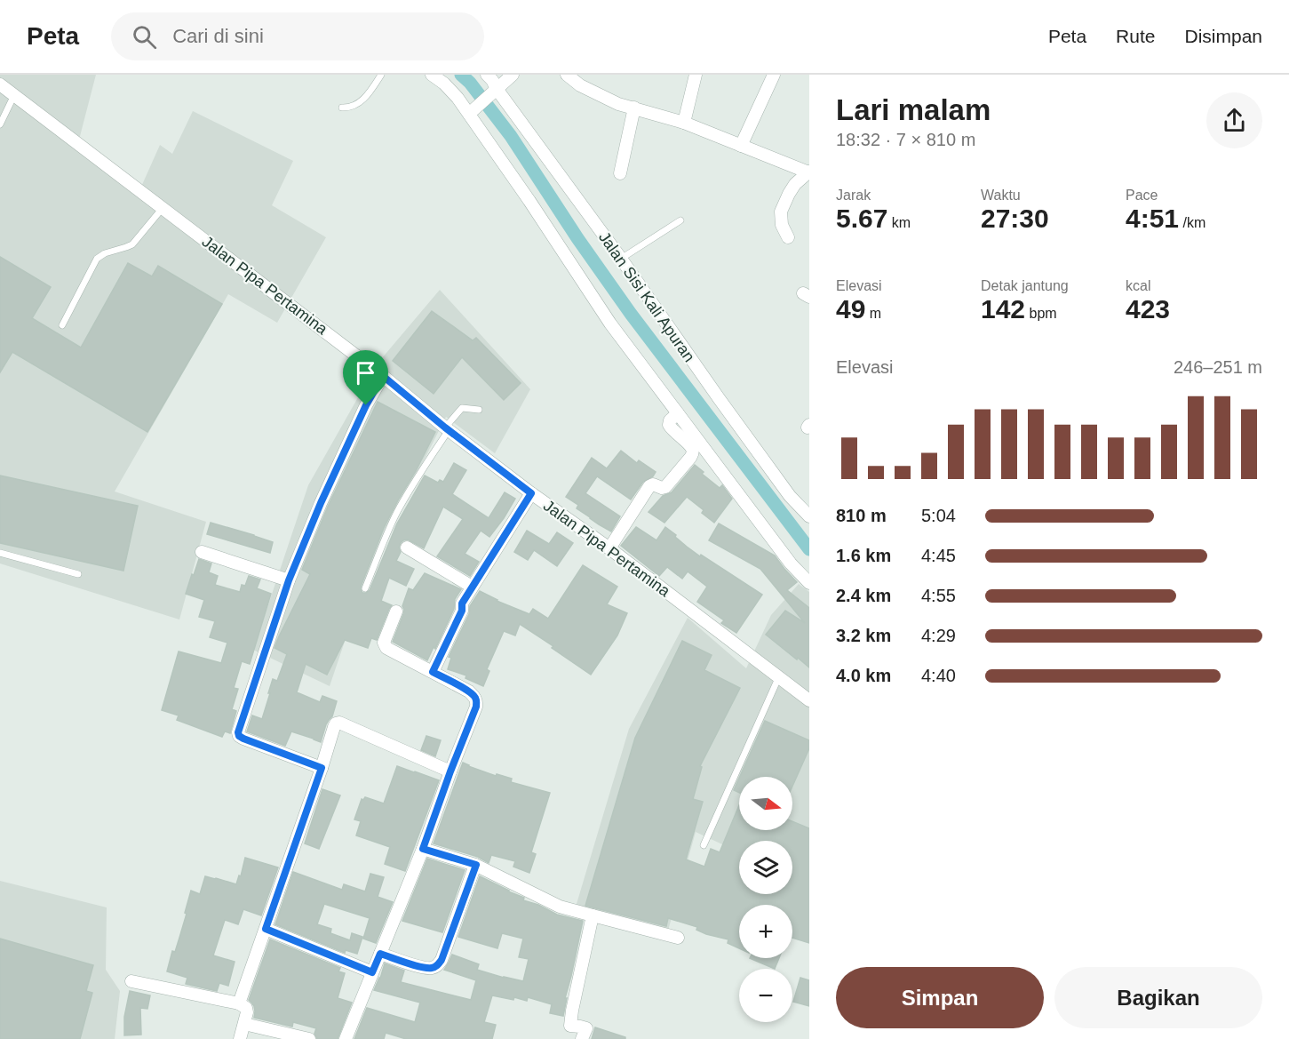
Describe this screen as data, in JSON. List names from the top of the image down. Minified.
{"streets":{"street":["Jalan Pipa Pertamina","Jalan Sisi Kali Apuran"]},"north":"right","page":{"header":"Peta","search":"Cari di sini","nav":["Peta","Rute","Disimpan"],"heading":["Lari malam","18:32 · 7 × 810 m"],"stats":[["Jarak","5.67 km"],["Waktu","27:30"],["Pace","4:51 /km"],["Elevasi","49 m"],["Detak jantung","142 bpm"],["kcal","423"]],"chart":["Elevasi","246–251 m"],"list":[{"name":"810 m","note":"5:04"},{"name":"1.6 km","note":"4:45"},{"name":"2.4 km","note":"4:55"},{"name":"3.2 km","note":"4:29"},{"name":"4.0 km","note":"4:40"}],"map_buttons":["+","−"],"buttons":["Simpan","Bagikan"]}}
